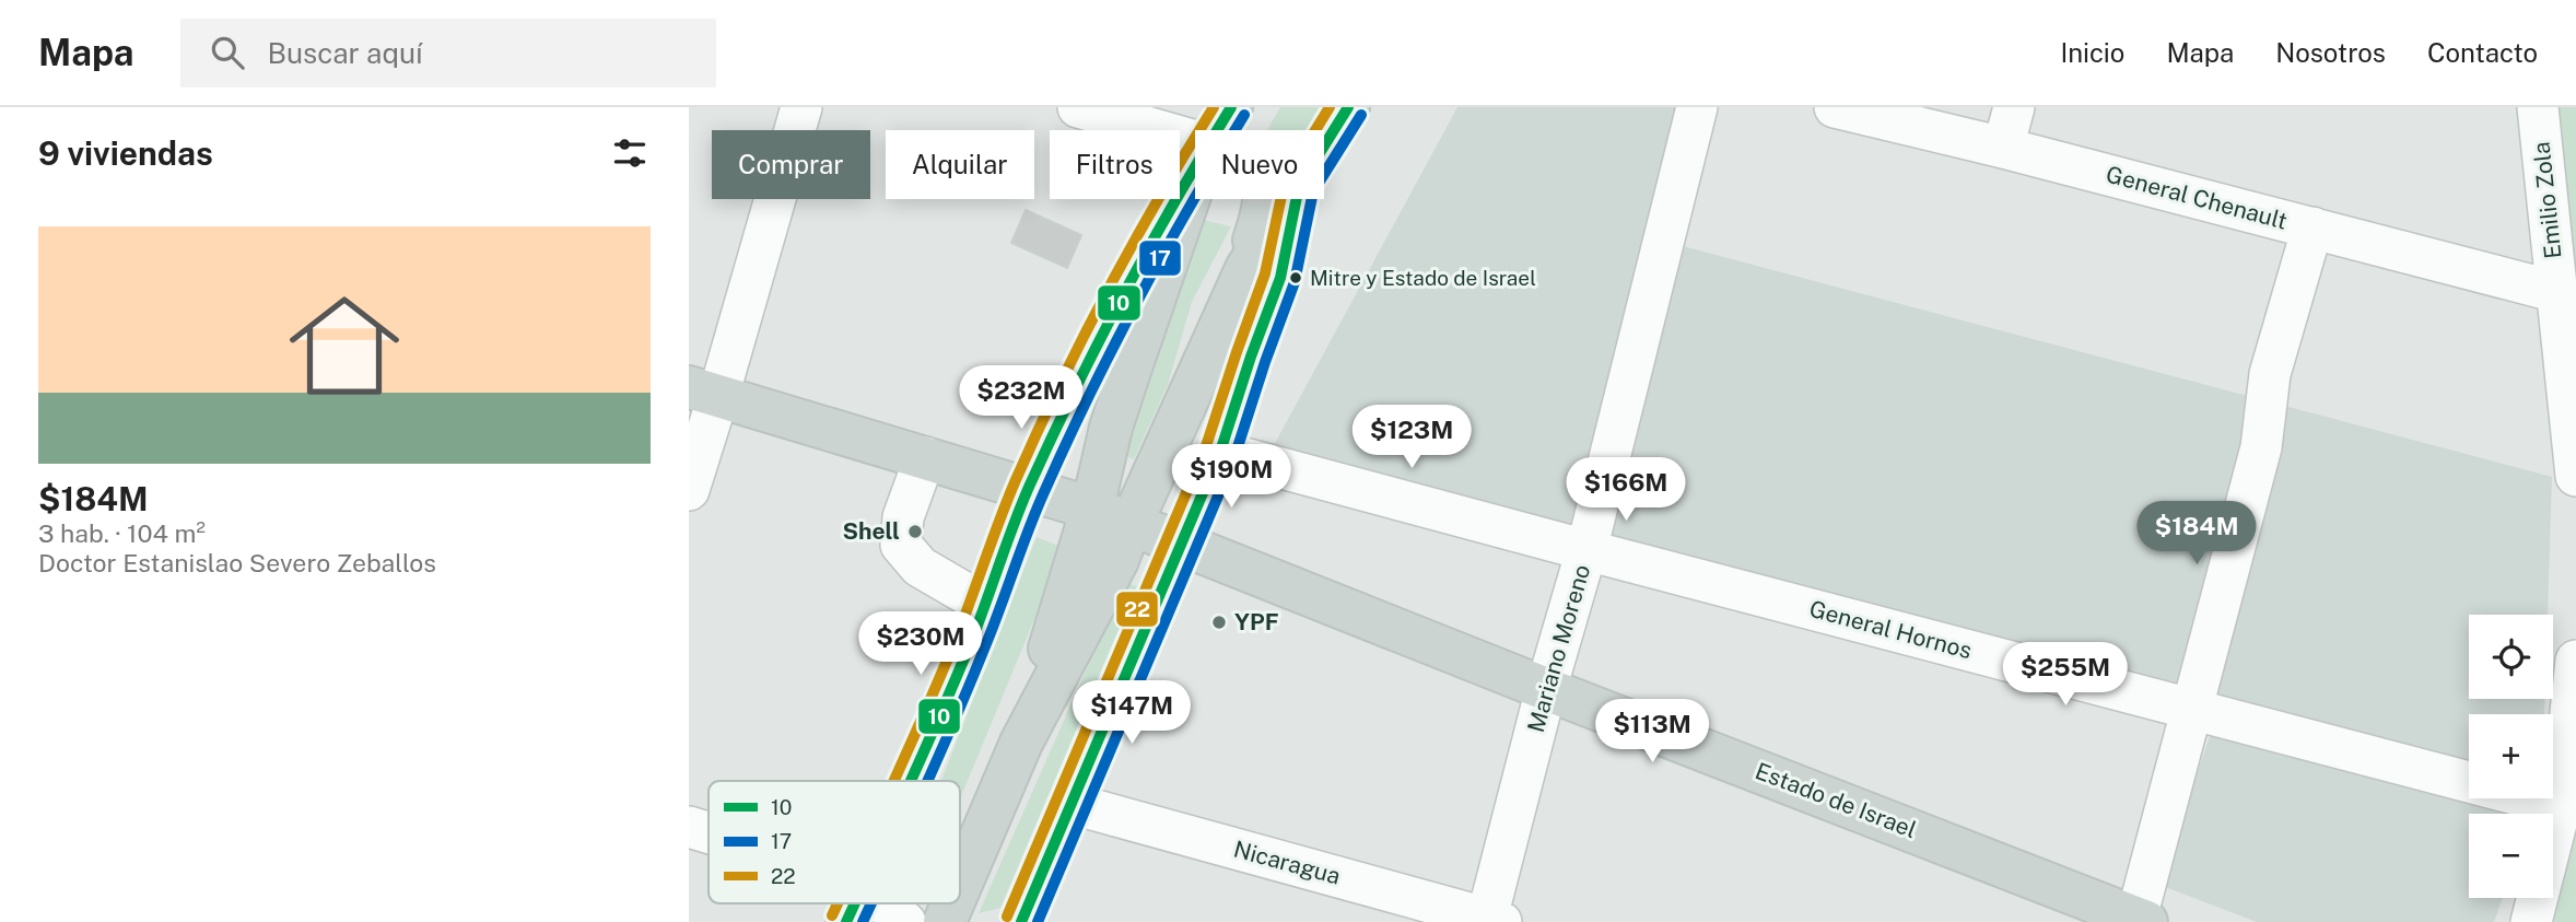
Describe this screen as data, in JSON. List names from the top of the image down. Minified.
{"streets":{"main road":["Estado de Israel"],"street":["General Chenault","Emilio Zola","General Hornos","Mariano Moreno","Nicaragua"]},"crossings":[["General Chenault","Emilio Zola"],["General Hornos","Mariano Moreno"],["Mariano Moreno","Estado de Israel"],["Mariano Moreno","Nicaragua"]],"places":["Mitre y Estado de Israel","Shell","YPF"],"lines":["transit line 10","transit line 22","transit line 17"],"legend":["10","17","22"],"page":{"header":"Mapa","search":"Buscar aquí","nav":["Inicio","Mapa","Nosotros","Contacto"],"heading":"9 viviendas","chip":["Comprar","Alquilar","Filtros","Nuevo"],"list":[{"name":"$184M","note":"3 hab. · 104 m² · Doctor Estanislao Severo Zeballos"}],"price":["$232M","$123M","$190M","$166M","$184M","$230M","$255M","$147M","$113M"],"map_buttons":["+","−"]}}
